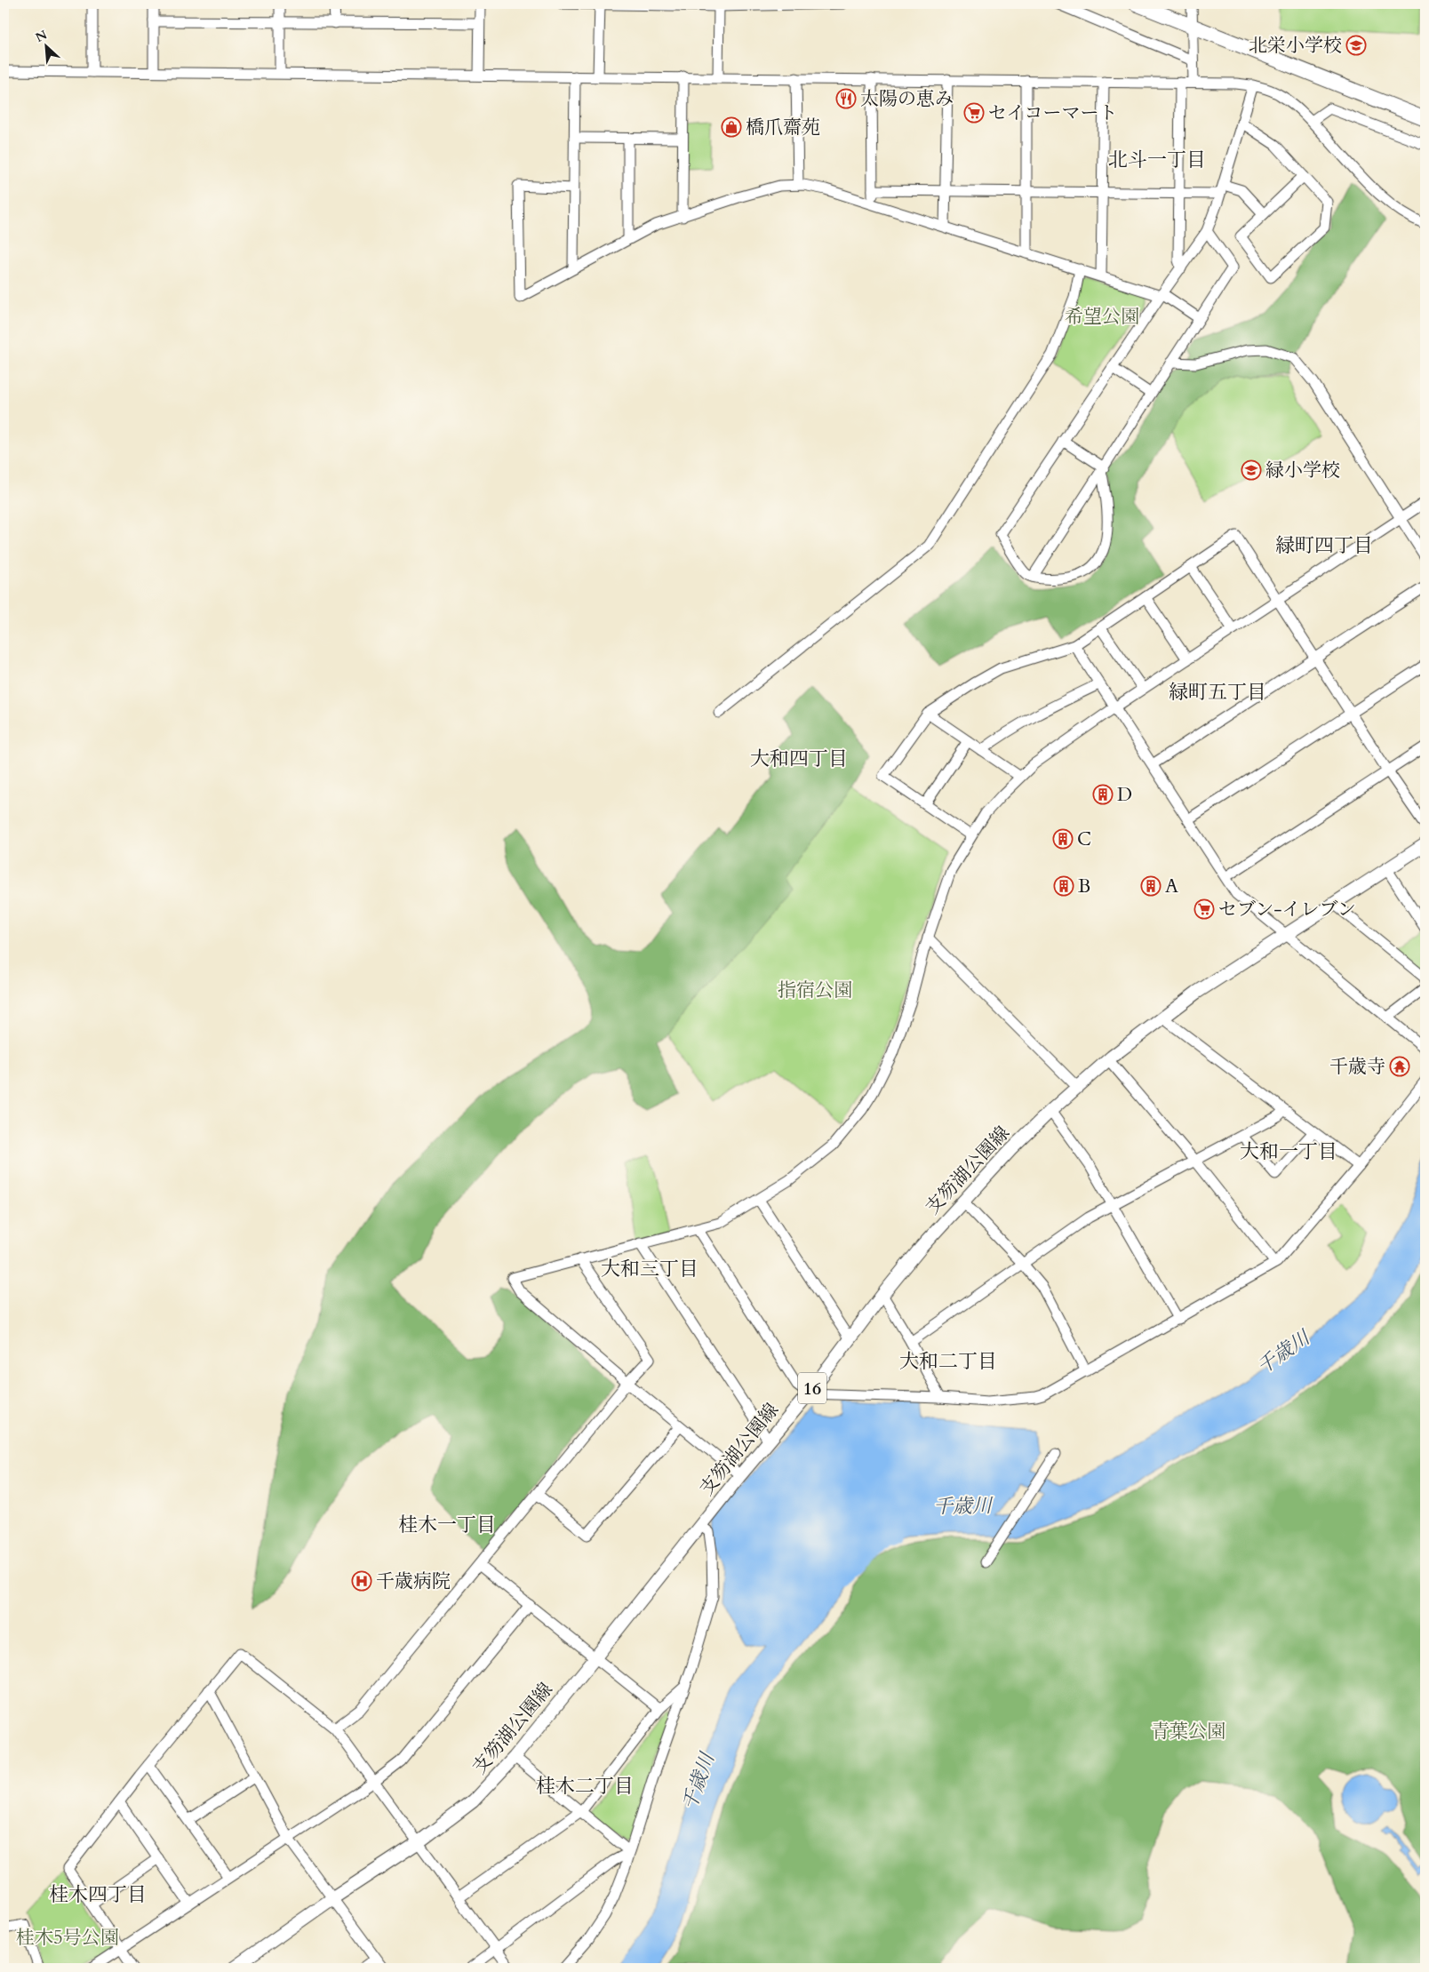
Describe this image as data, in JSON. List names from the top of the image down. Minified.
{"streets":{"main road":["支笏湖公園線","16"]},"districts":["北斗一丁目","緑町四丁目","緑町五丁目","大和四丁目","大和一丁目","大和三丁目","大和二丁目","桂木一丁目","桂木二丁目","桂木四丁目"],"water":["千歳川"],"parks":["希望公園","指宿公園","青葉公園","桂木5号公園"],"places":{"school or university":["北栄小学校","緑小学校"],"restaurant":["太陽の恵み"],"supermarket":["セイコーマート","セブン-イレブン"],"shop":["橋爪齋苑"],"building":["D","C","B","A"],"temple":["千歳寺"],"hospital":["千歳病院"]},"north":"top left"}
